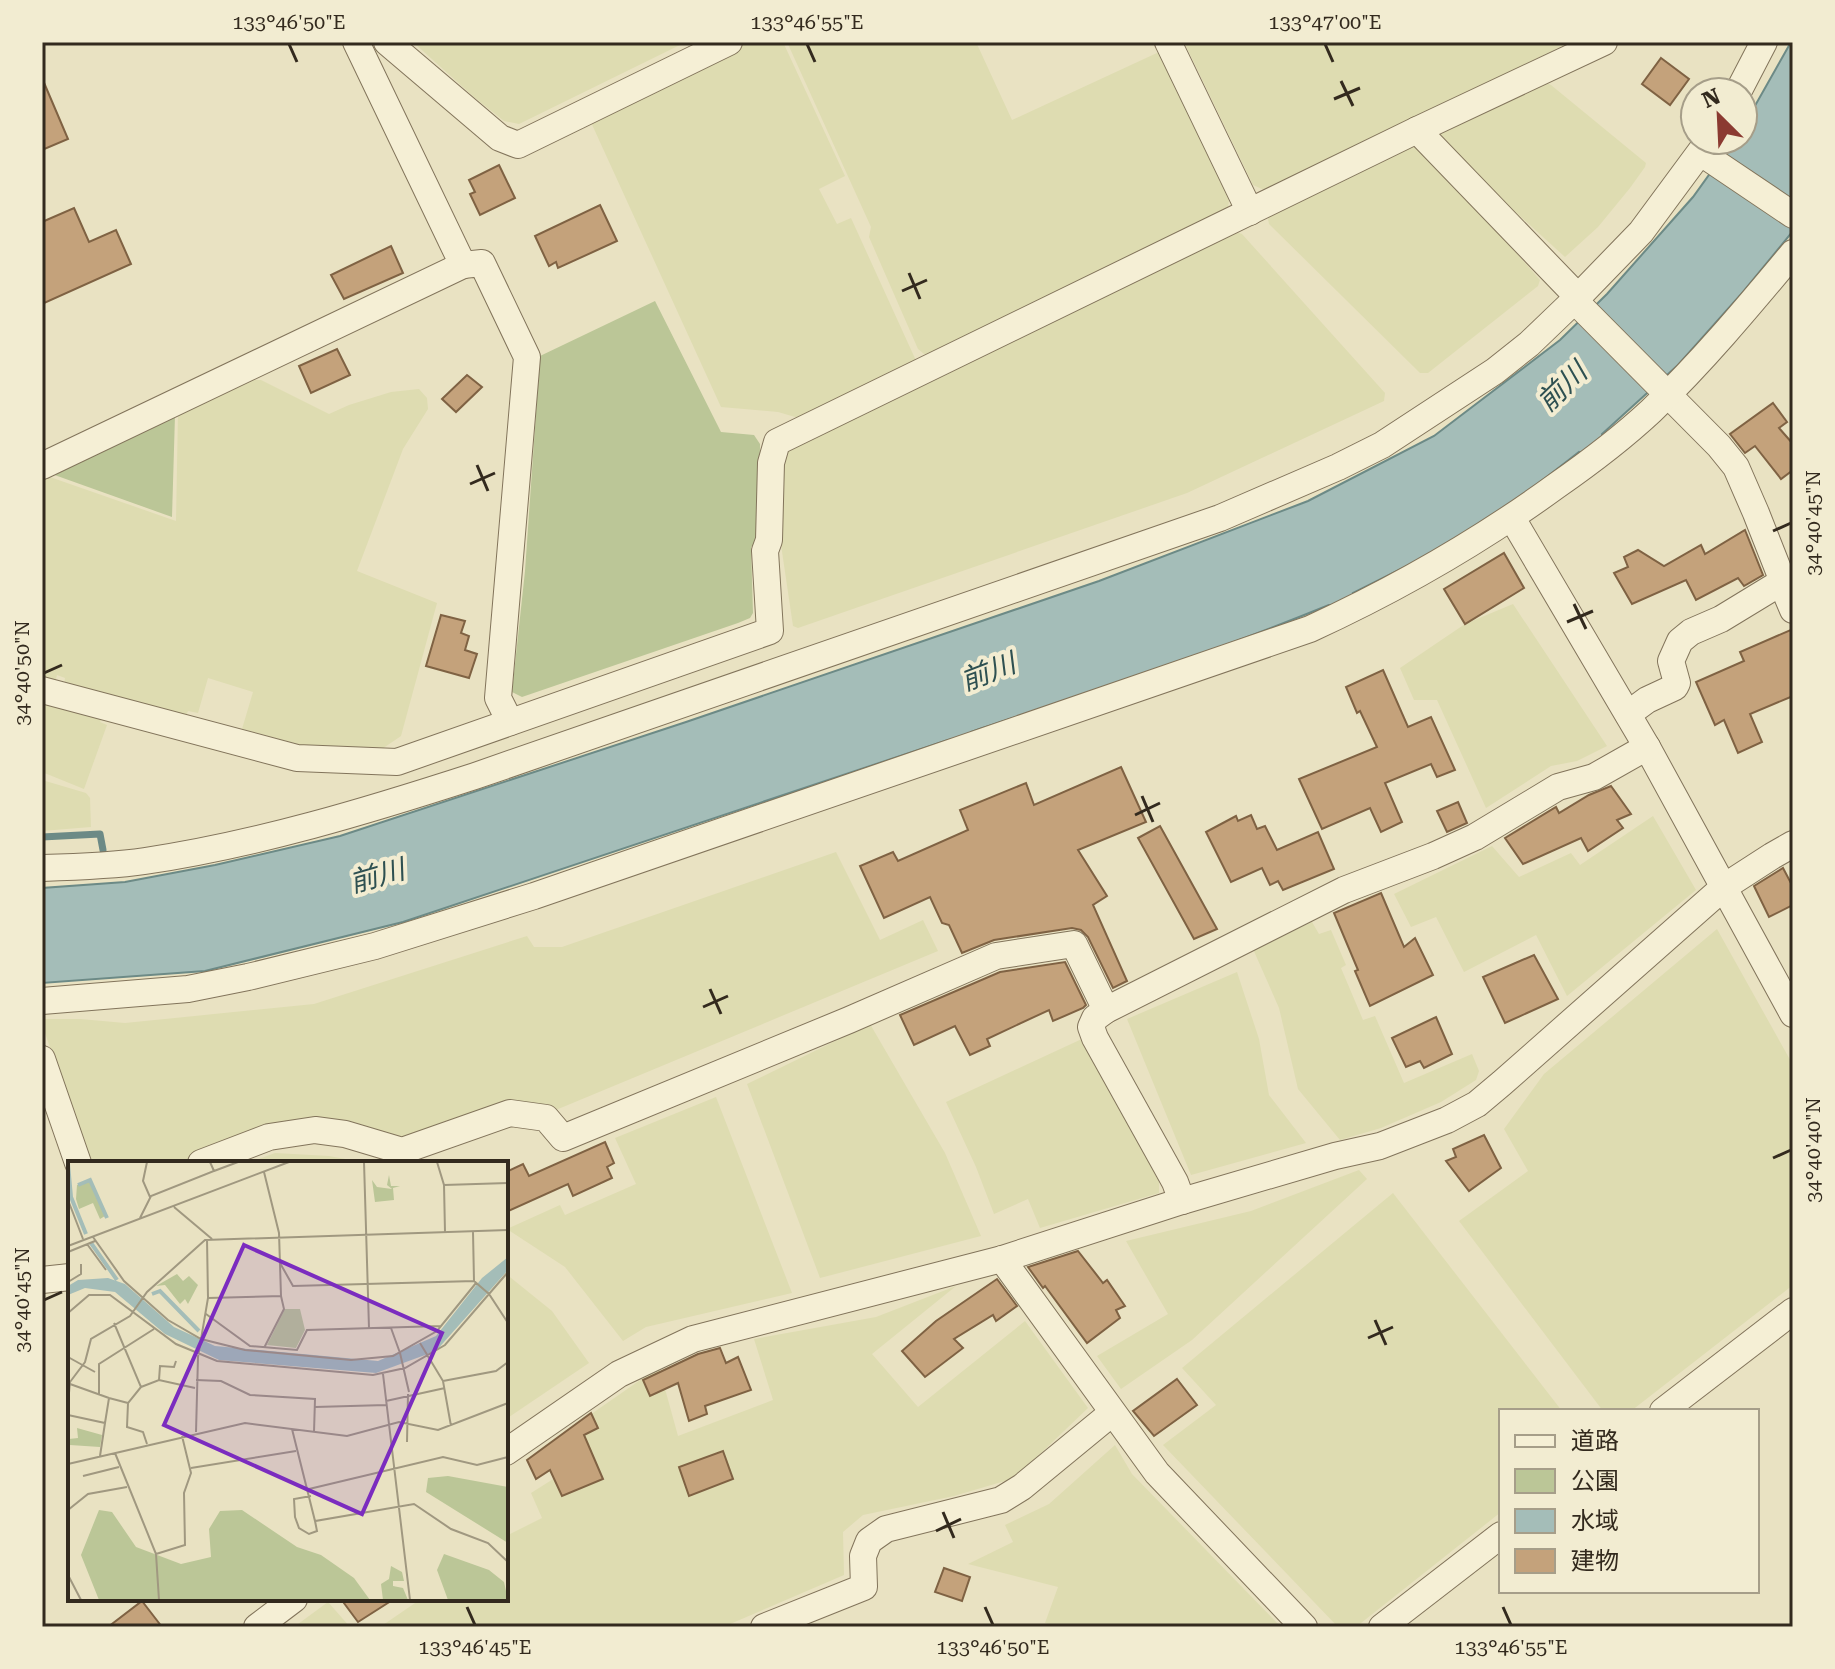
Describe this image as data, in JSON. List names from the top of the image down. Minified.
{"water":["前川"],"legend":["道路","公園","水域","建物"],"north":"top left","coordinates":["133°46'50\"E","133°46'55\"E","133°47'00\"E","34°40'45\"N","34°40'50\"N","34°40'40\"N","133°46'45\"E"]}
